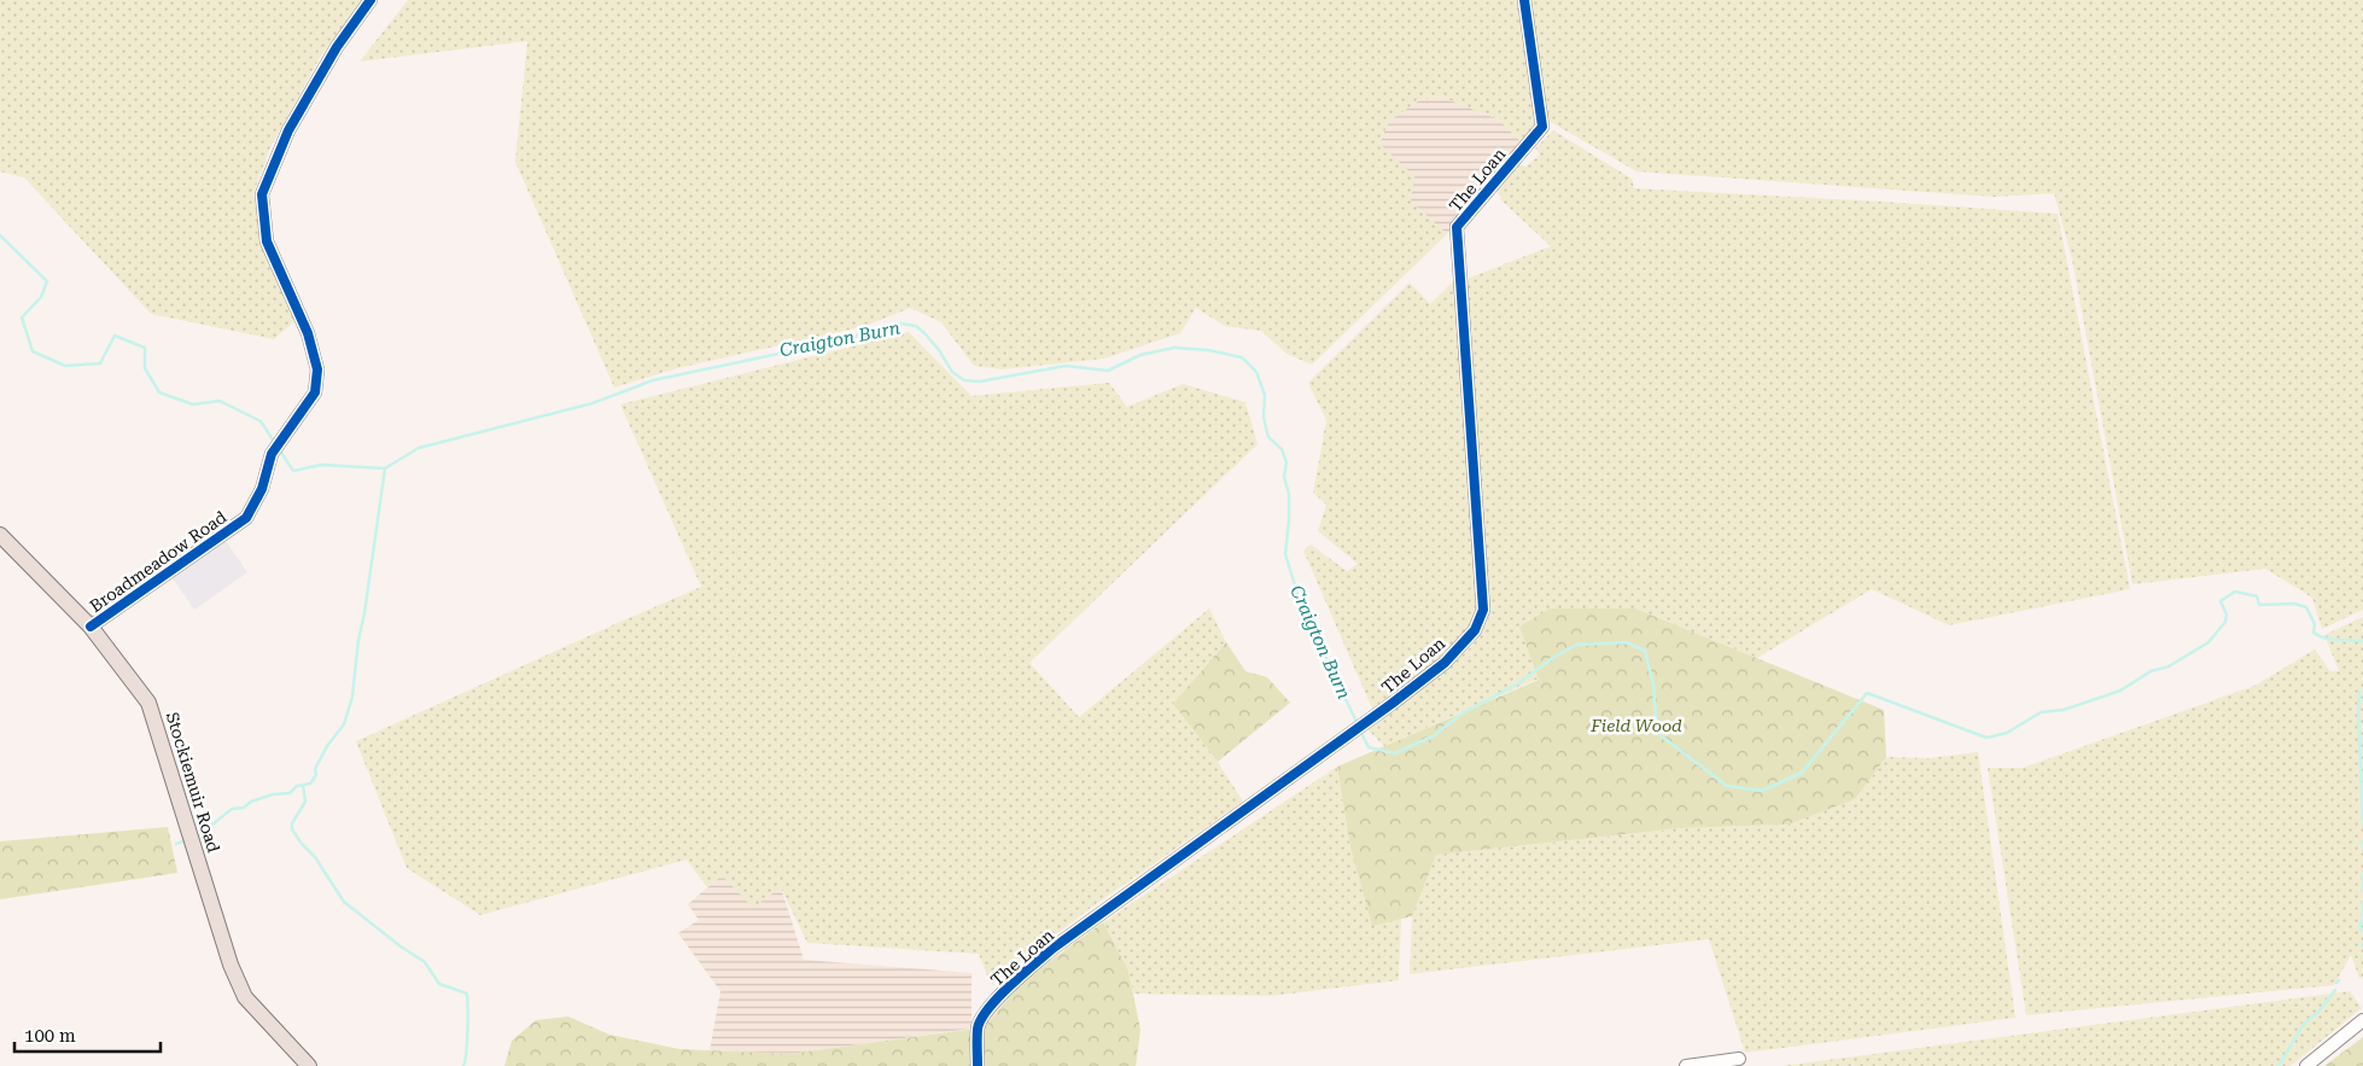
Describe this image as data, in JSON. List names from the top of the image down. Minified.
{"streets":{"main road":["Stockiemuir Road"],"street":["The Loan","Broadmeadow Road"]},"crossings":[["Broadmeadow Road","Stockiemuir Road"]],"water":["Craigton Burn"],"parks":["Field Wood"],"scale_bar":"100 m"}
